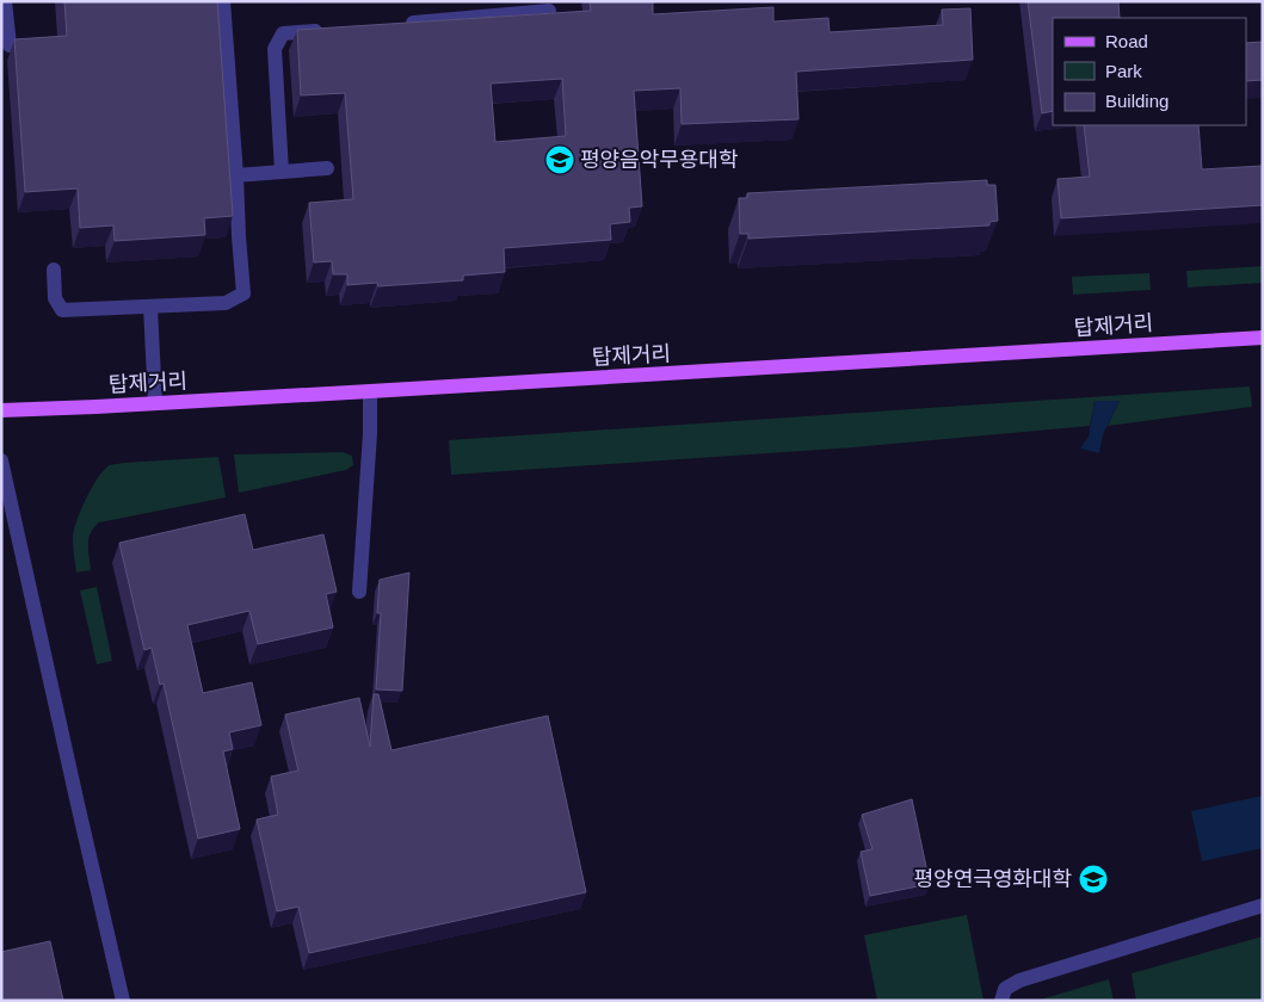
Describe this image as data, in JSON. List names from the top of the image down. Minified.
{"streets":{"main road":["탑제거리"]},"places":{"school or university":["평양음악무용대학","평양연극영화대학"]},"legend":["Road","Park","Building"]}
